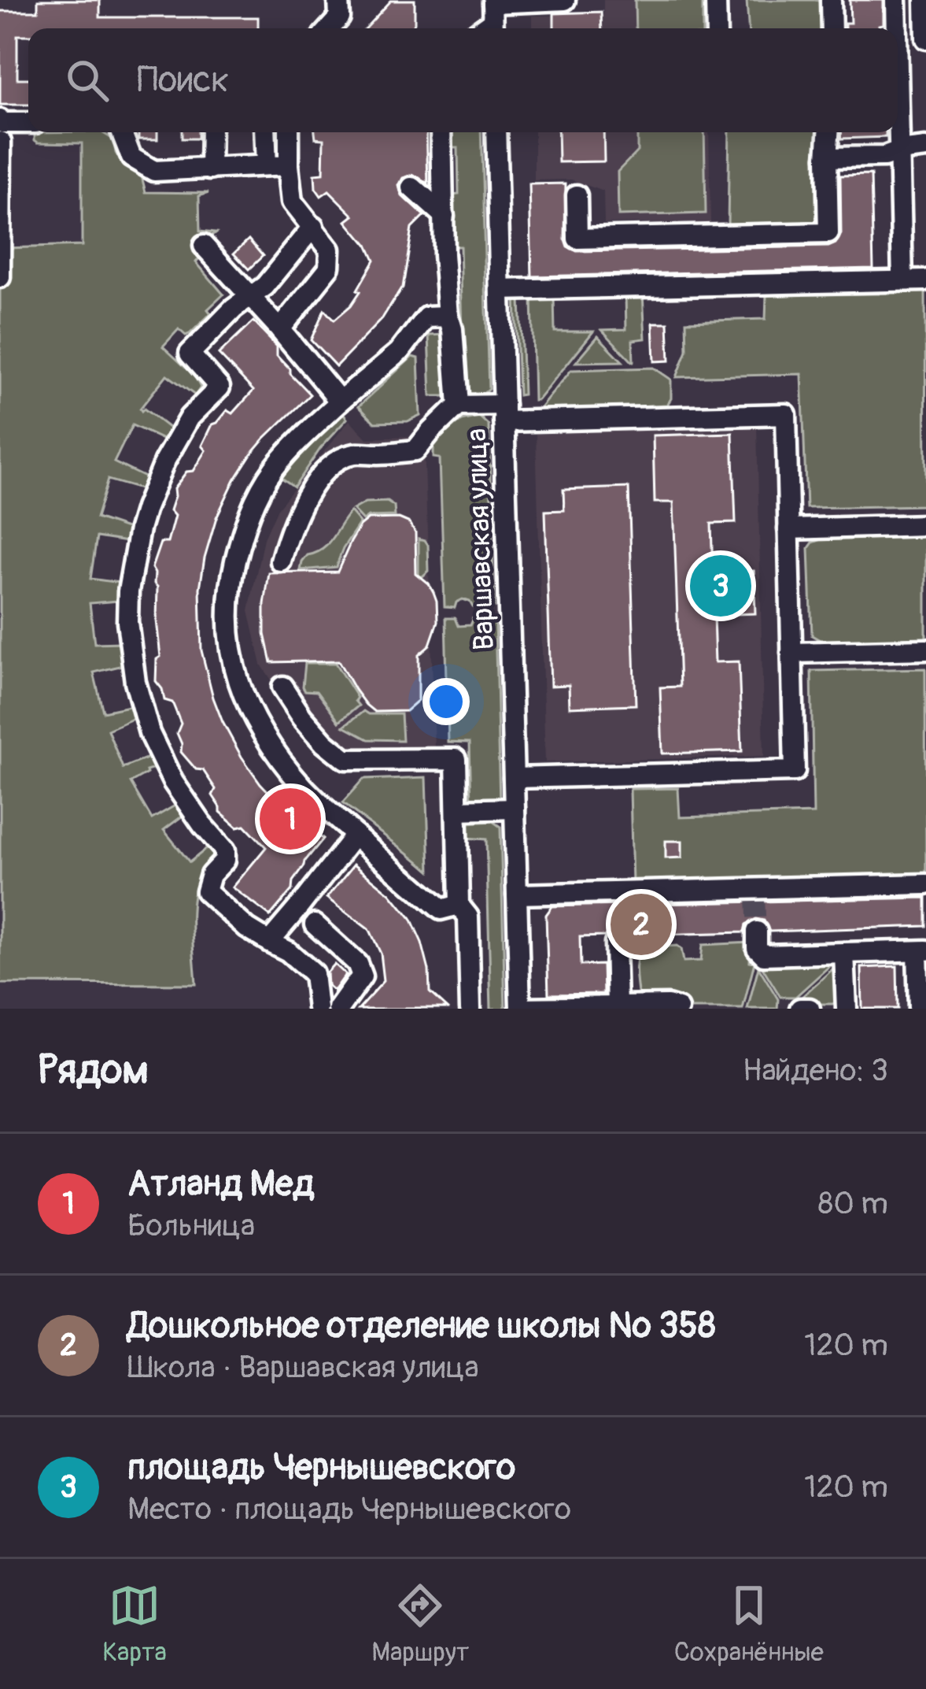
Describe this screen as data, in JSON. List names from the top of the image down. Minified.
{"streets":{"street":["Варшавская улица"]},"page":{"search":"Поиск","pins":["3","1","2"],"heading":["Рядом","Найдено: 3"],"list":[{"mark":"1","name":"Атланд Мед","note":"Больница","value":"80 m"},{"mark":"2","name":"Дошкольное отделение школы № 358","note":"Школа · Варшавская улица","value":"120 m"},{"mark":"3","name":"площадь Чернышевского","note":"Место · площадь Чернышевского","value":"120 m"}],"nav":["Карта","Маршрут","Сохранённые"]}}
